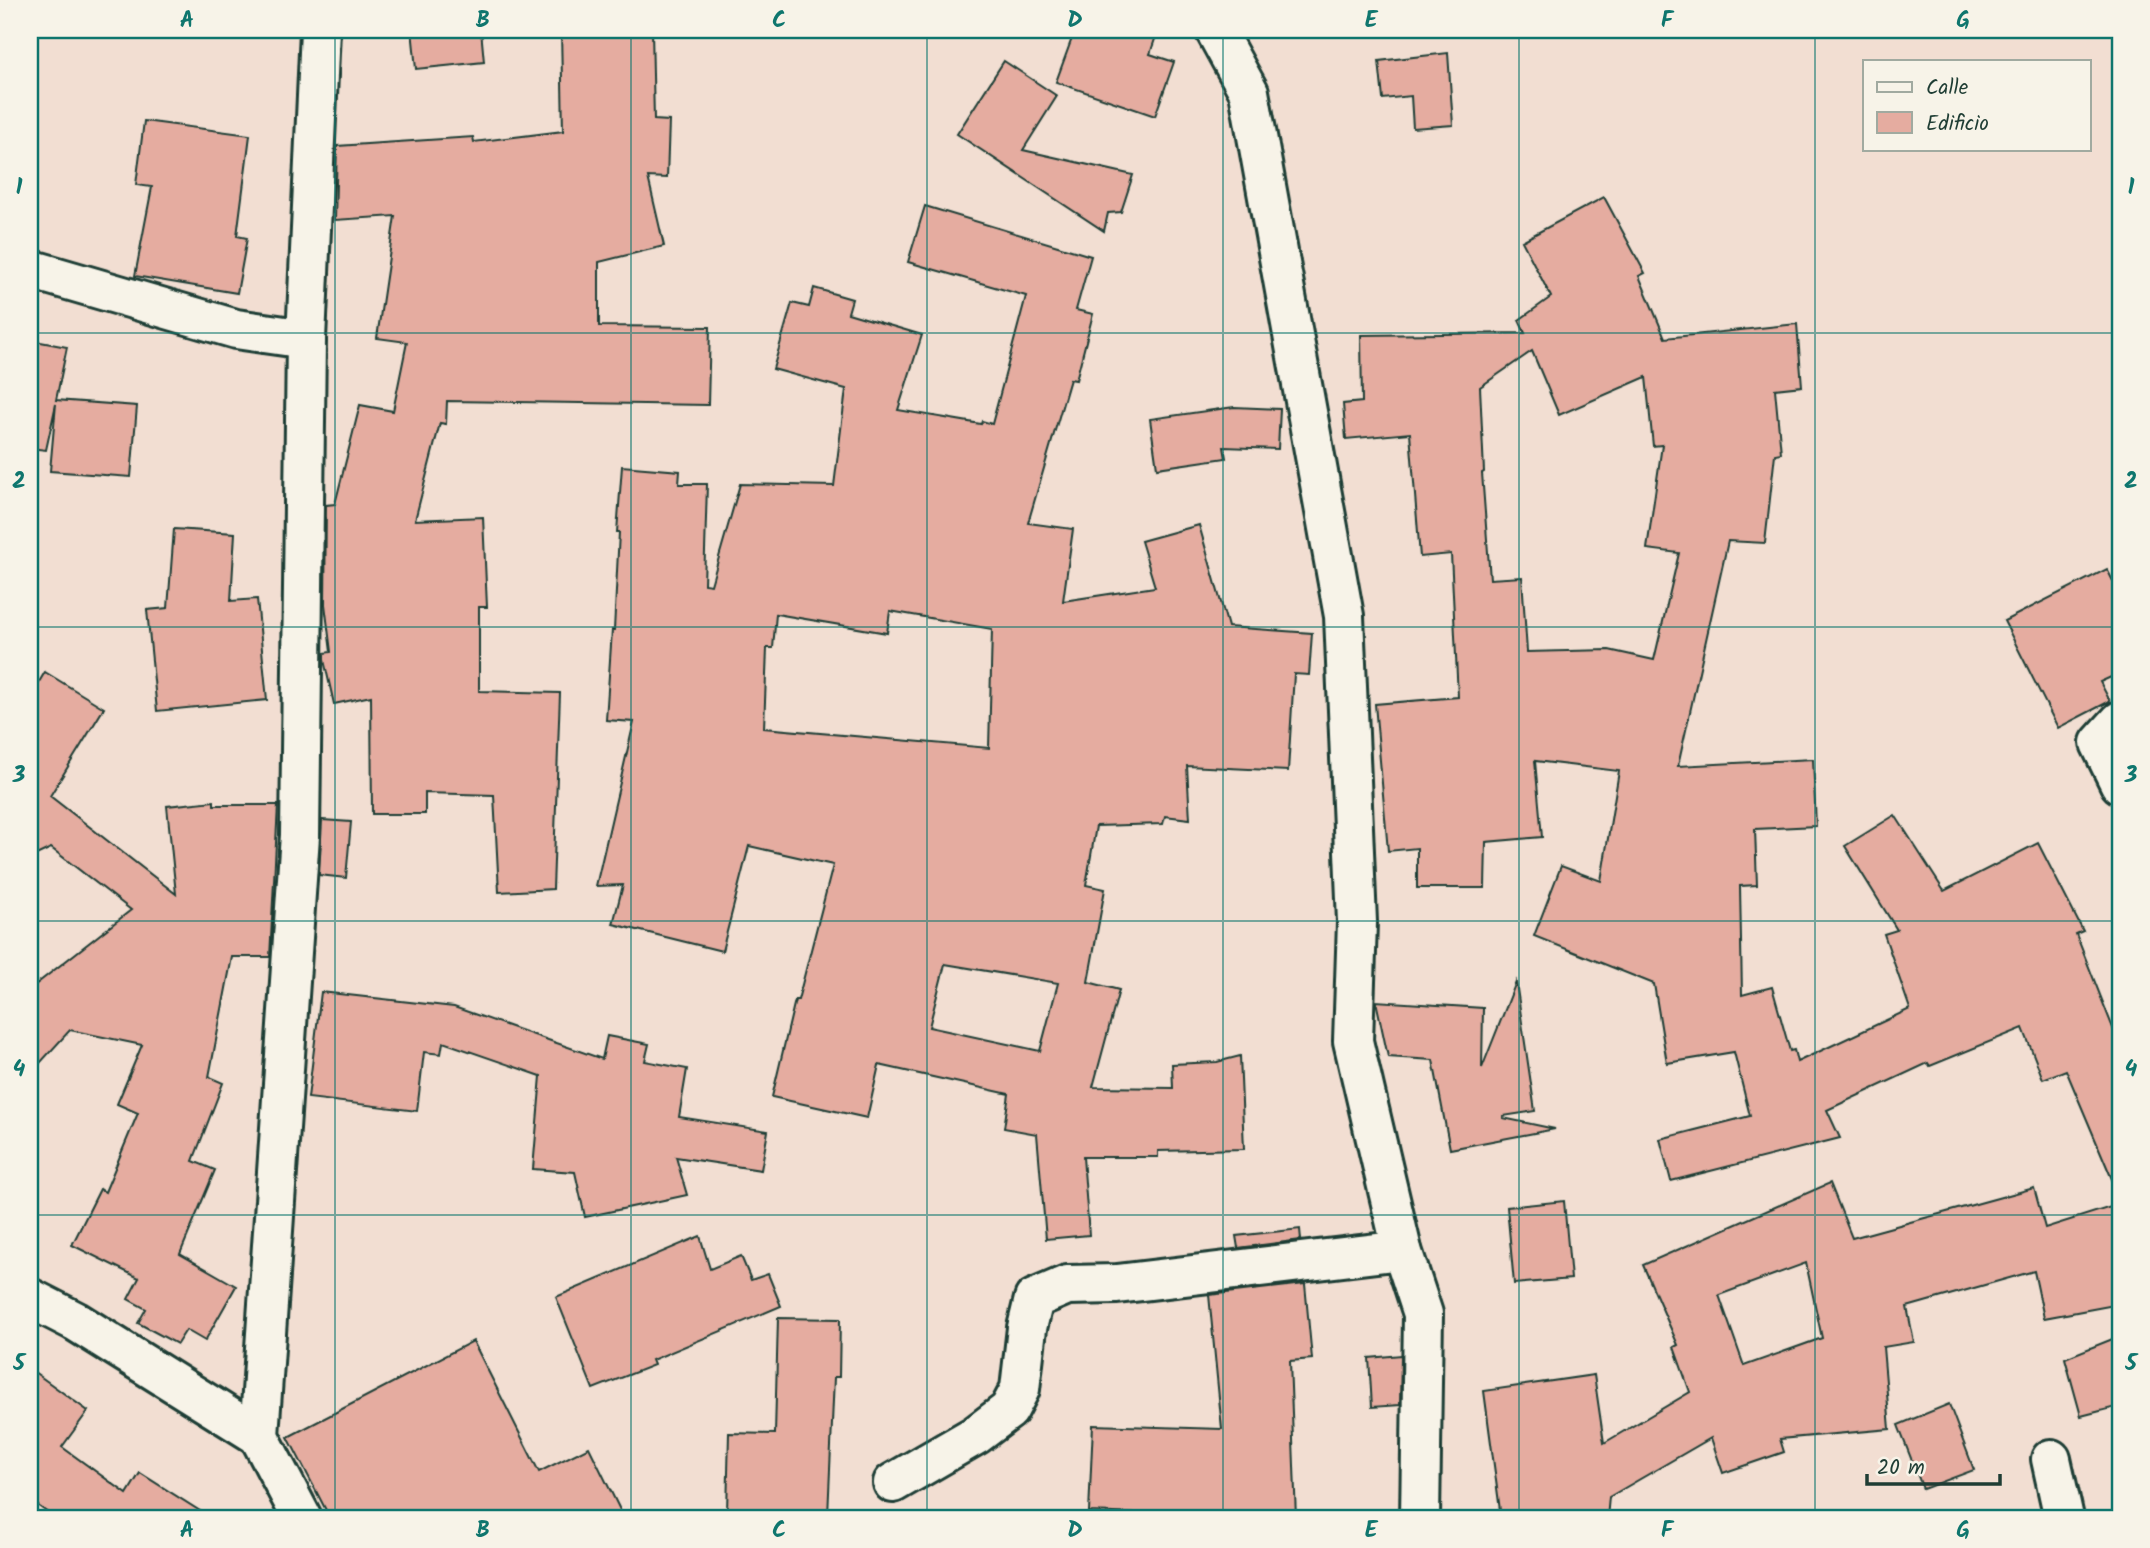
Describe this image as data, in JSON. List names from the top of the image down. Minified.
{"legend":["Calle","Edificio"],"scale_bar":"20 m","grid":{"columns":["A","B","C","D","E","F","G"],"rows":["1","2","3","4","5"]}}
